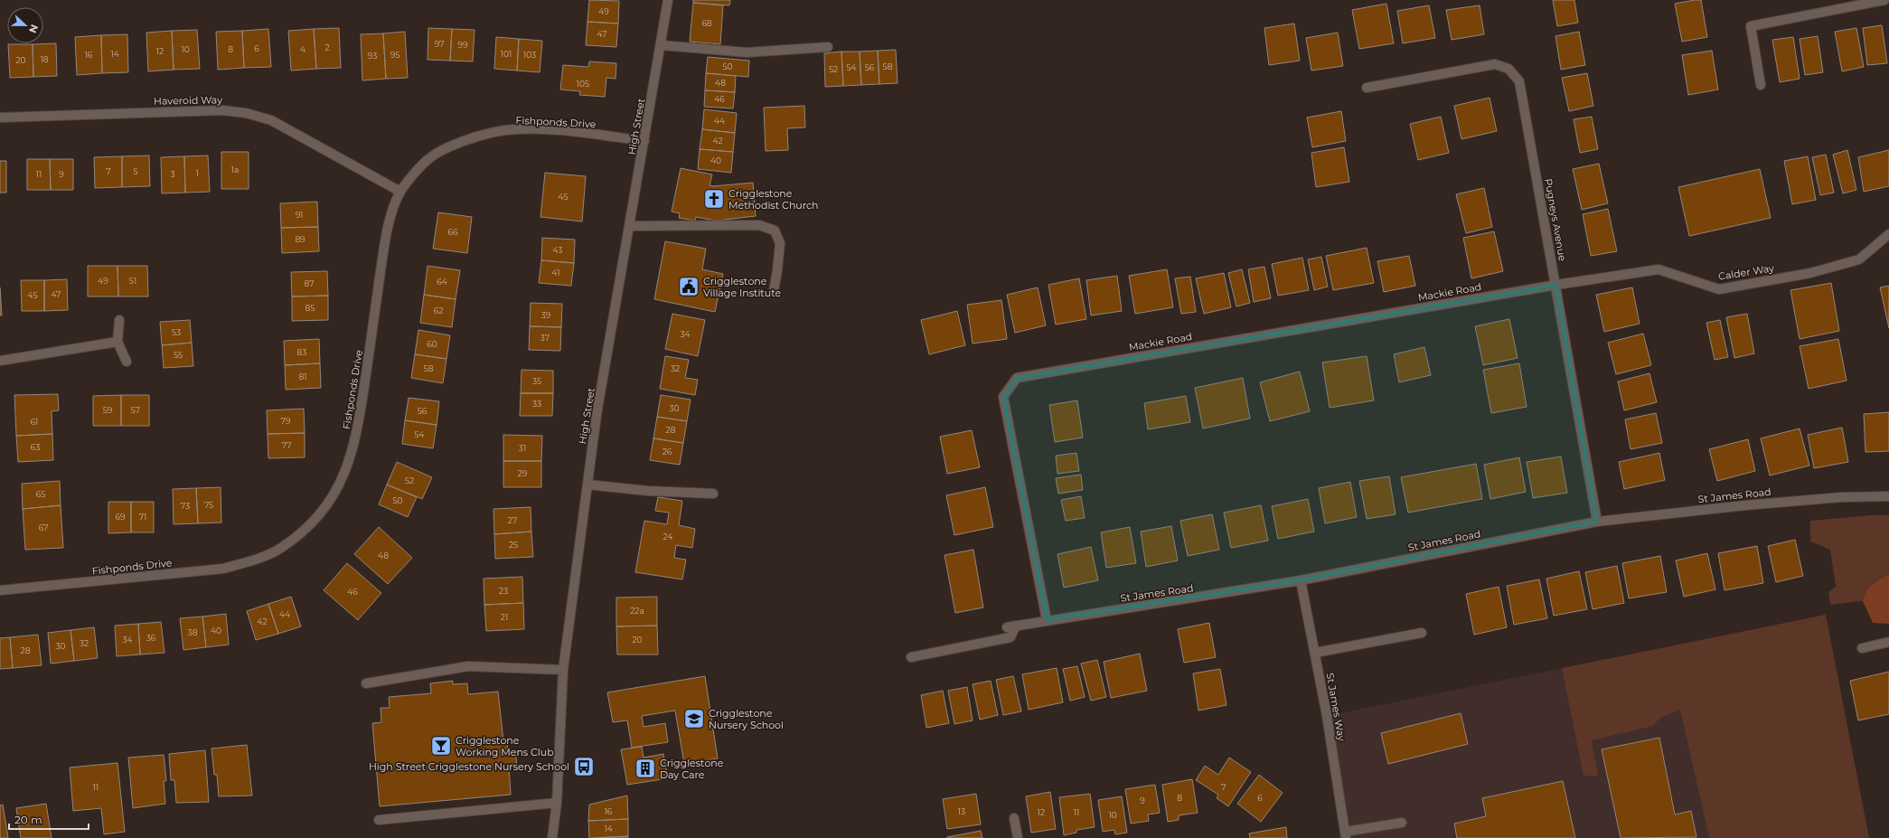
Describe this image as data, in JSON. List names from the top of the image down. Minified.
{"streets":{"street":["Haveroid Way","Fishponds Drive","High Street","Pugneys Avenue","Calder Way","Mackie Road","St James Road","St James Way"]},"crossings":[["Haveroid Way","Fishponds Drive"],["Fishponds Drive","High Street"],["Pugneys Avenue","Calder Way"],["Pugneys Avenue","Mackie Road"],["Pugneys Avenue","St James Road"],["Calder Way","Mackie Road"],["Mackie Road","St James Road"],["St James Road","St James Way"]],"places":{"church":["Crigglestone Methodist Church"],"public building":["Crigglestone Village Institute"],"school or university":["Crigglestone Nursery School"],"bar":["Crigglestone Working Mens Club"],"bus stop":["High Street Crigglestone Nursery School"],"building":["Crigglestone Day Care"]},"house_numbers":["49","68","47","97","99","2","6","10","8","4","12","14","101","16","95","103","93","18","20","50","58","54","56","52","48","105","46","44","42","40","1a","7","5","1","11","9","3","45","91","66","89","43","41","49","51","64","87","47","45","85","62","39","53","34","37","60","83","55","58","32","81","35","33","30","59","57","56","79","61","28","54","77","63","31","26","29","52","65","50","75","73","69","71","27","67","24","25","48","23","46","22a","44","21","42","40","38","36","34","20","32","30","28","11","7","8","6","9","16","13","12","11","10","14"],"scale_bar":"20 m","north":"right"}
